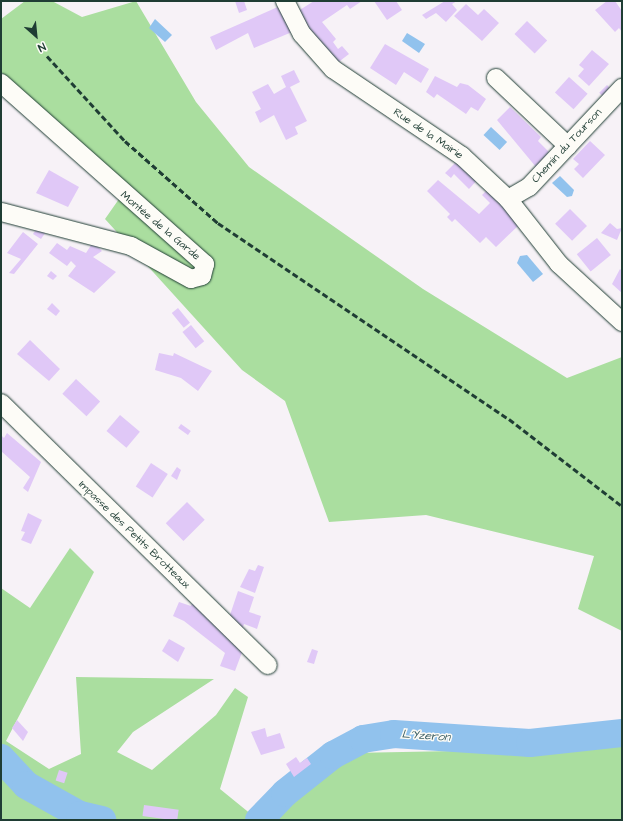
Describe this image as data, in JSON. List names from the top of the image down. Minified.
{"streets":{"street":["Rue de la Mairie","Chemin du Tourson","Montée de la Garde","Impasse des Petits Brotteaux"]},"crossings":[["Rue de la Mairie","Chemin du Tourson"]],"water":["L'Yzeron"],"north":"bottom right"}
